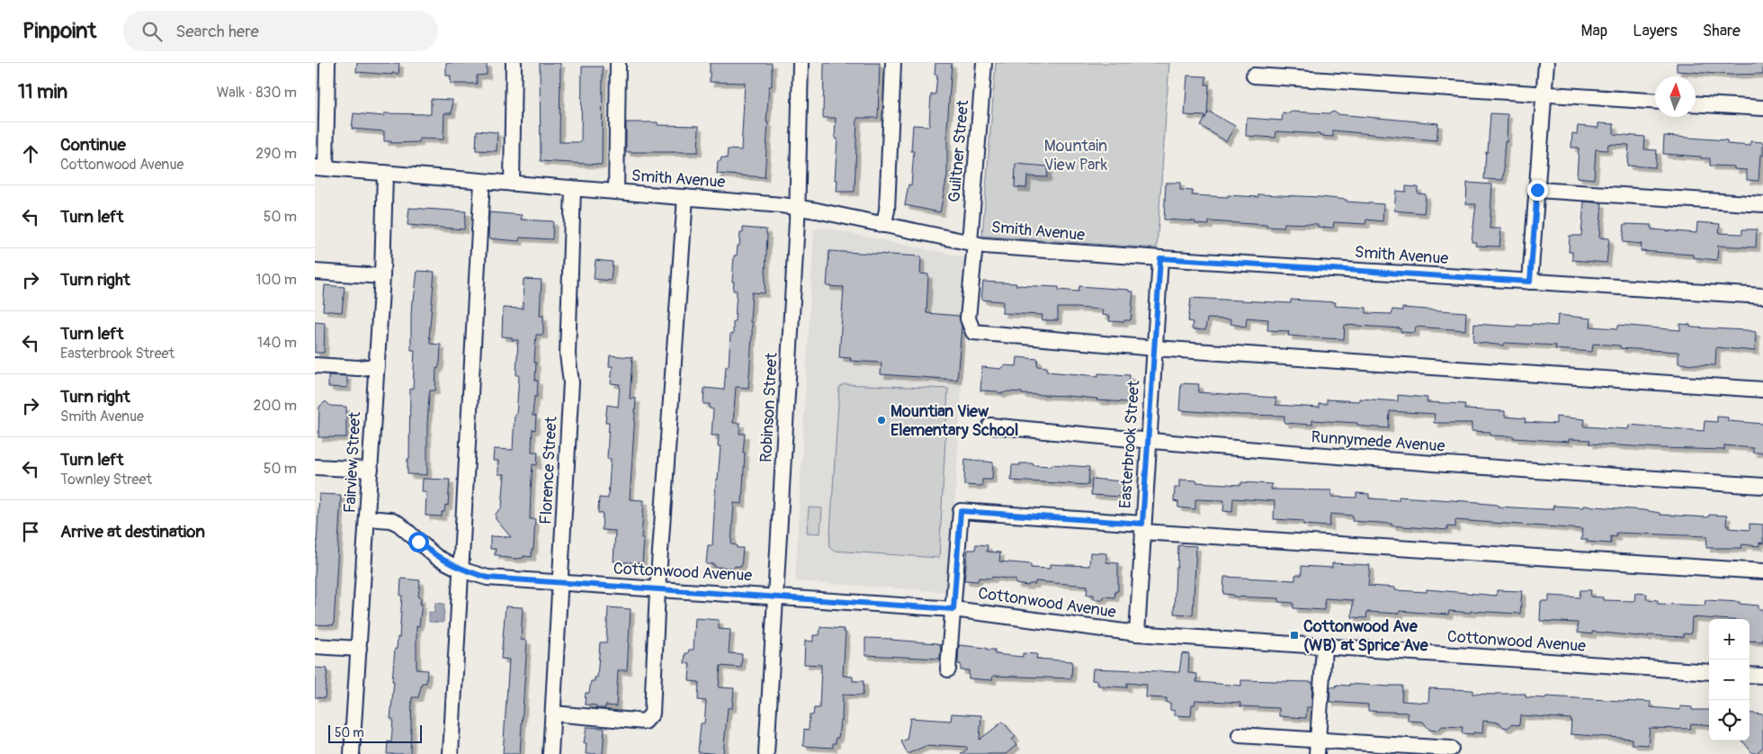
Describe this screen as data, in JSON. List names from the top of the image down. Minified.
{"streets":{"street":["Guiltner Street","Smith Avenue","Robinson Street","Runnymede Avenue","Easterbrook Street","Fairview Street","Florence Street","Cottonwood Avenue"]},"crossings":[["Guiltner Street","Smith Avenue"],["Guiltner Street","Easterbrook Street"],["Smith Avenue","Robinson Street"],["Smith Avenue","Easterbrook Street"],["Smith Avenue","Fairview Street"],["Smith Avenue","Florence Street"],["Robinson Street","Cottonwood Avenue"],["Runnymede Avenue","Easterbrook Street"],["Easterbrook Street","Cottonwood Avenue"],["Fairview Street","Cottonwood Avenue"],["Florence Street","Cottonwood Avenue"]],"parks":["Mountain View Park"],"places":{"other":["Mountian View Elementary School"],"transit":["Cottonwood Ave (WB) at Sprice Ave"]},"scale_bar":"50 m","north":"top","page":{"header":"Pinpoint","search":"Search here","nav":["Map","Layers","Share"],"heading":["11 min","Walk · 830 m"],"list":[["Continue","Cottonwood Avenue","290 m"],["Turn left","50 m"],["Turn right","100 m"],["Turn left","Easterbrook Street","140 m"],["Turn right","Smith Avenue","200 m"],["Turn left","Townley Street","50 m"],"Arrive at destination"],"map_buttons":["+","−"],"scale":"50 m"}}
